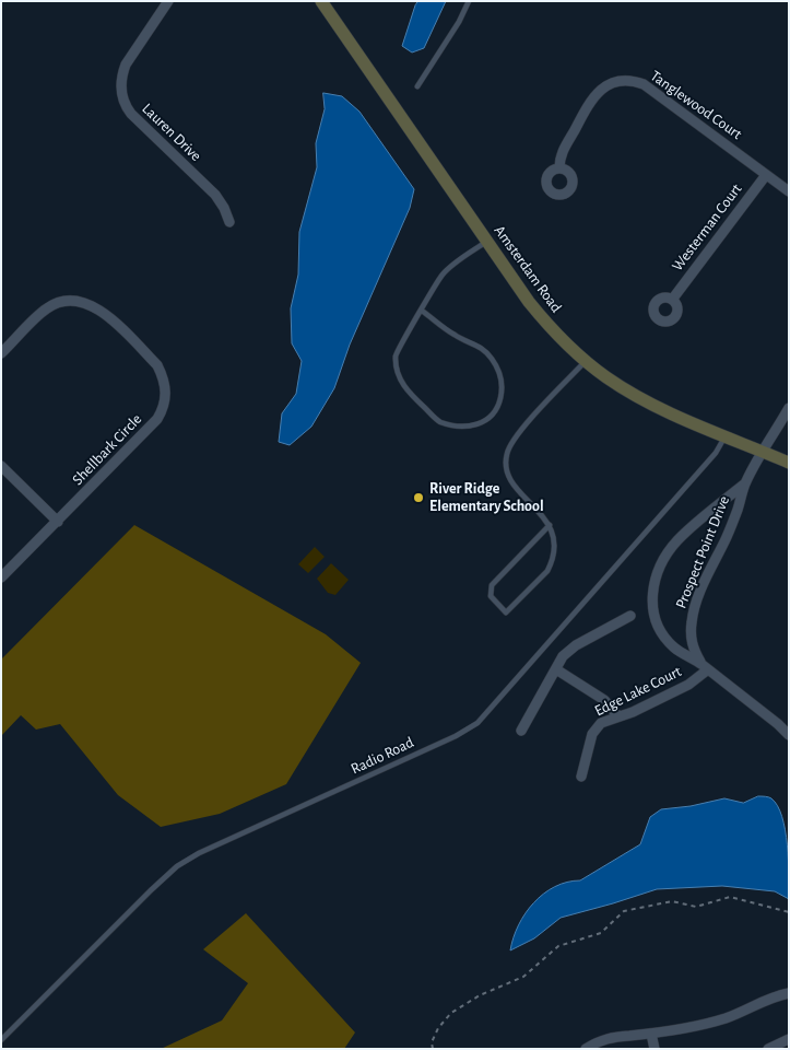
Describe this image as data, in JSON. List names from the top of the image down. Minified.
{"streets":{"main road":["Amsterdam Road"],"street":["Tanglewood Court","Lauren Drive","Westerman Court","Shellbark Circle","Prospect Point Drive","Edge Lake Court"],"lane":["Radio Road"]},"crossings":[["Tanglewood Court","Westerman Court"],["Amsterdam Road","Prospect Point Drive"],["Amsterdam Road","Radio Road"],["Prospect Point Drive","Edge Lake Court"]],"places":["River Ridge Elementary School"]}
